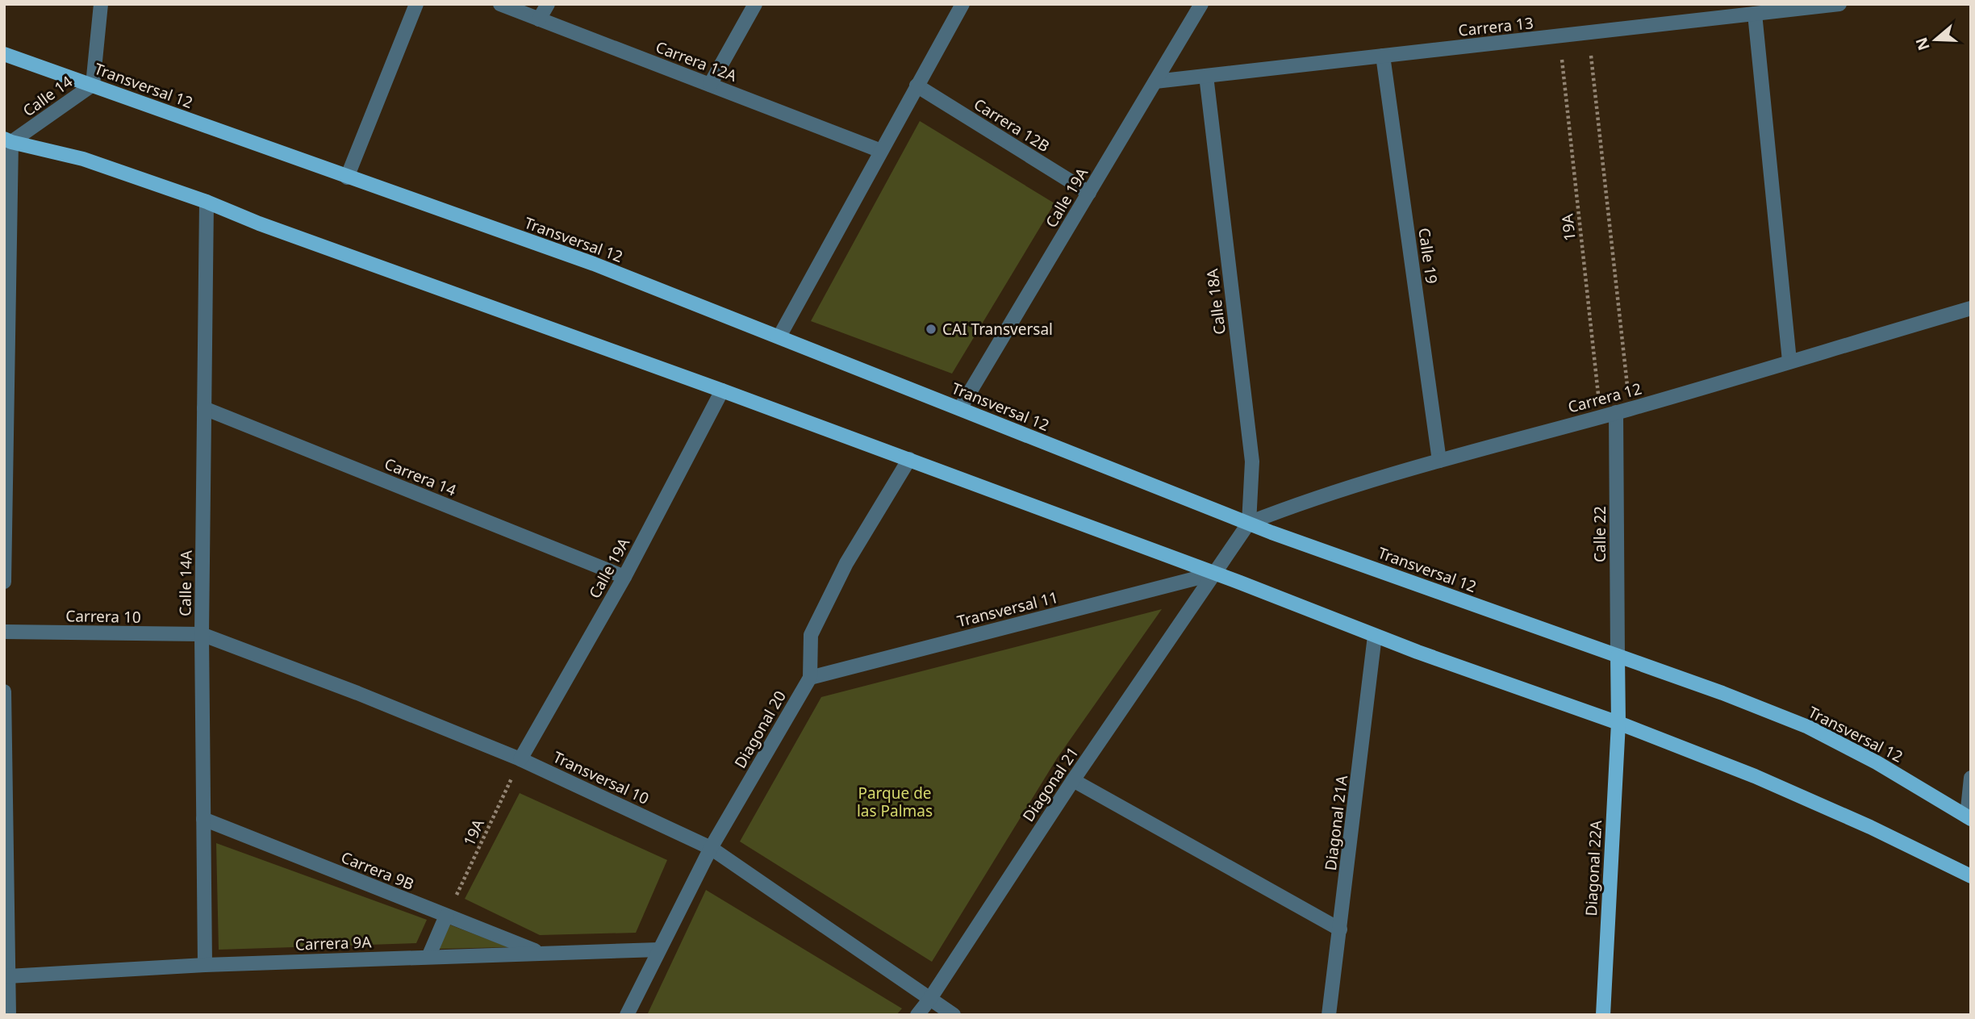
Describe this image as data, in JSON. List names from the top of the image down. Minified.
{"streets":{"main road":["Transversal 12","Diagonal 22A"],"street":["Carrera 13","Carrera 12A","Calle 14","Carrera 12B","Calle 19A","Calle 19","Calle 18A","Carrera 12","Carrera 14","Calle 22","Calle 14A","Transversal 11","Carrera 10","Diagonal 20","Transversal 10","Diagonal 21","Diagonal 21A","Carrera 9B","Carrera 9A"],"path":["19A"]},"crossings":[["Carrera 13","Calle 19A"],["Carrera 13","19A"],["Carrera 13","Calle 19"],["Carrera 13","Calle 18A"],["Transversal 12","Calle 14"],["Transversal 12","Calle 19A"],["Transversal 12","Calle 18A"],["Transversal 12","Carrera 12"],["Transversal 12","Calle 22"],["Transversal 12","Diagonal 21"],["Transversal 12","Diagonal 22A"],["Carrera 12B","Calle 19A"],["Calle 19A","19A"],["Calle 19A","Carrera 14"],["Calle 19A","Transversal 10"],["19A","Carrera 12"],["19A","Transversal 10"],["19A","Carrera 9B"],["Calle 19","Carrera 12"],["Calle 18A","Carrera 12"],["Calle 18A","Diagonal 21"],["Carrera 12","Calle 22"],["Carrera 12","Diagonal 21"],["Carrera 14","Calle 14A"],["Calle 22","Diagonal 22A"],["Calle 14A","Carrera 10"],["Calle 14A","Transversal 10"],["Calle 14A","Carrera 9B"],["Calle 14A","Carrera 9A"],["Transversal 11","Diagonal 20"],["Transversal 11","Diagonal 21"],["Carrera 10","Transversal 10"],["Diagonal 20","Transversal 10"],["Diagonal 20","Carrera 9A"],["Transversal 10","Diagonal 21"],["Carrera 9B","Carrera 9A"]],"parks":["Parque de las Palmas"],"places":["CAI Transversal"],"north":"left"}
